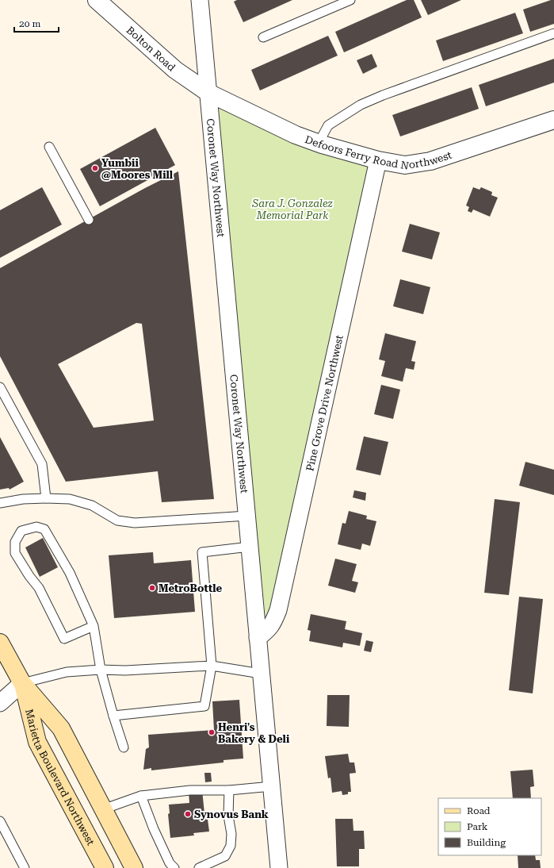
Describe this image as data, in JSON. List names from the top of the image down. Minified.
{"streets":{"main road":["Marietta Boulevard Northwest"],"street":["Bolton Road","Defoors Ferry Road Northwest","Coronet Way Northwest","Pine Grove Drive Northwest"]},"crossings":[["Bolton Road","Defoors Ferry Road Northwest"],["Bolton Road","Coronet Way Northwest"],["Defoors Ferry Road Northwest","Coronet Way Northwest"],["Defoors Ferry Road Northwest","Pine Grove Drive Northwest"],["Coronet Way Northwest","Pine Grove Drive Northwest"]],"parks":["Sara J. Gonzalez Memorial Park"],"places":["Yumbii @Moores Mill","MetroBottle","Henri's Bakery & Deli","Synovus Bank"],"legend":["Road","Park","Building"],"scale_bar":"20 m"}
